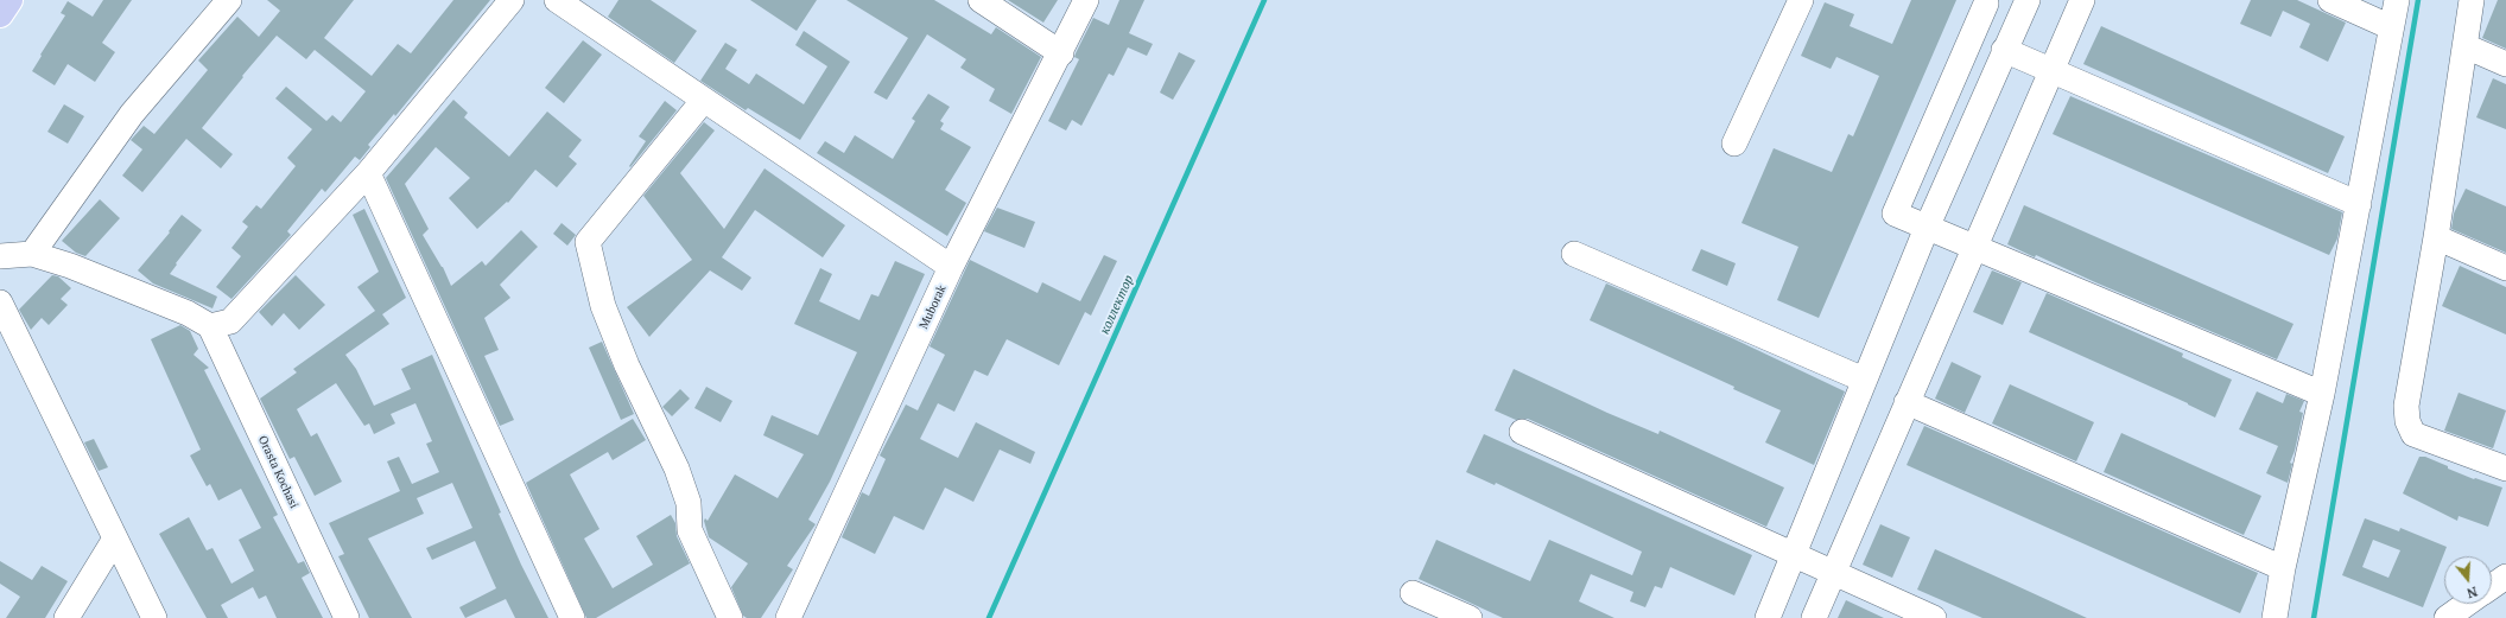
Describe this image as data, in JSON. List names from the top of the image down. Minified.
{"streets":{"street":["Muborak","Orasta Kochasi"]},"water":["коллектор"],"north":"bottom"}
